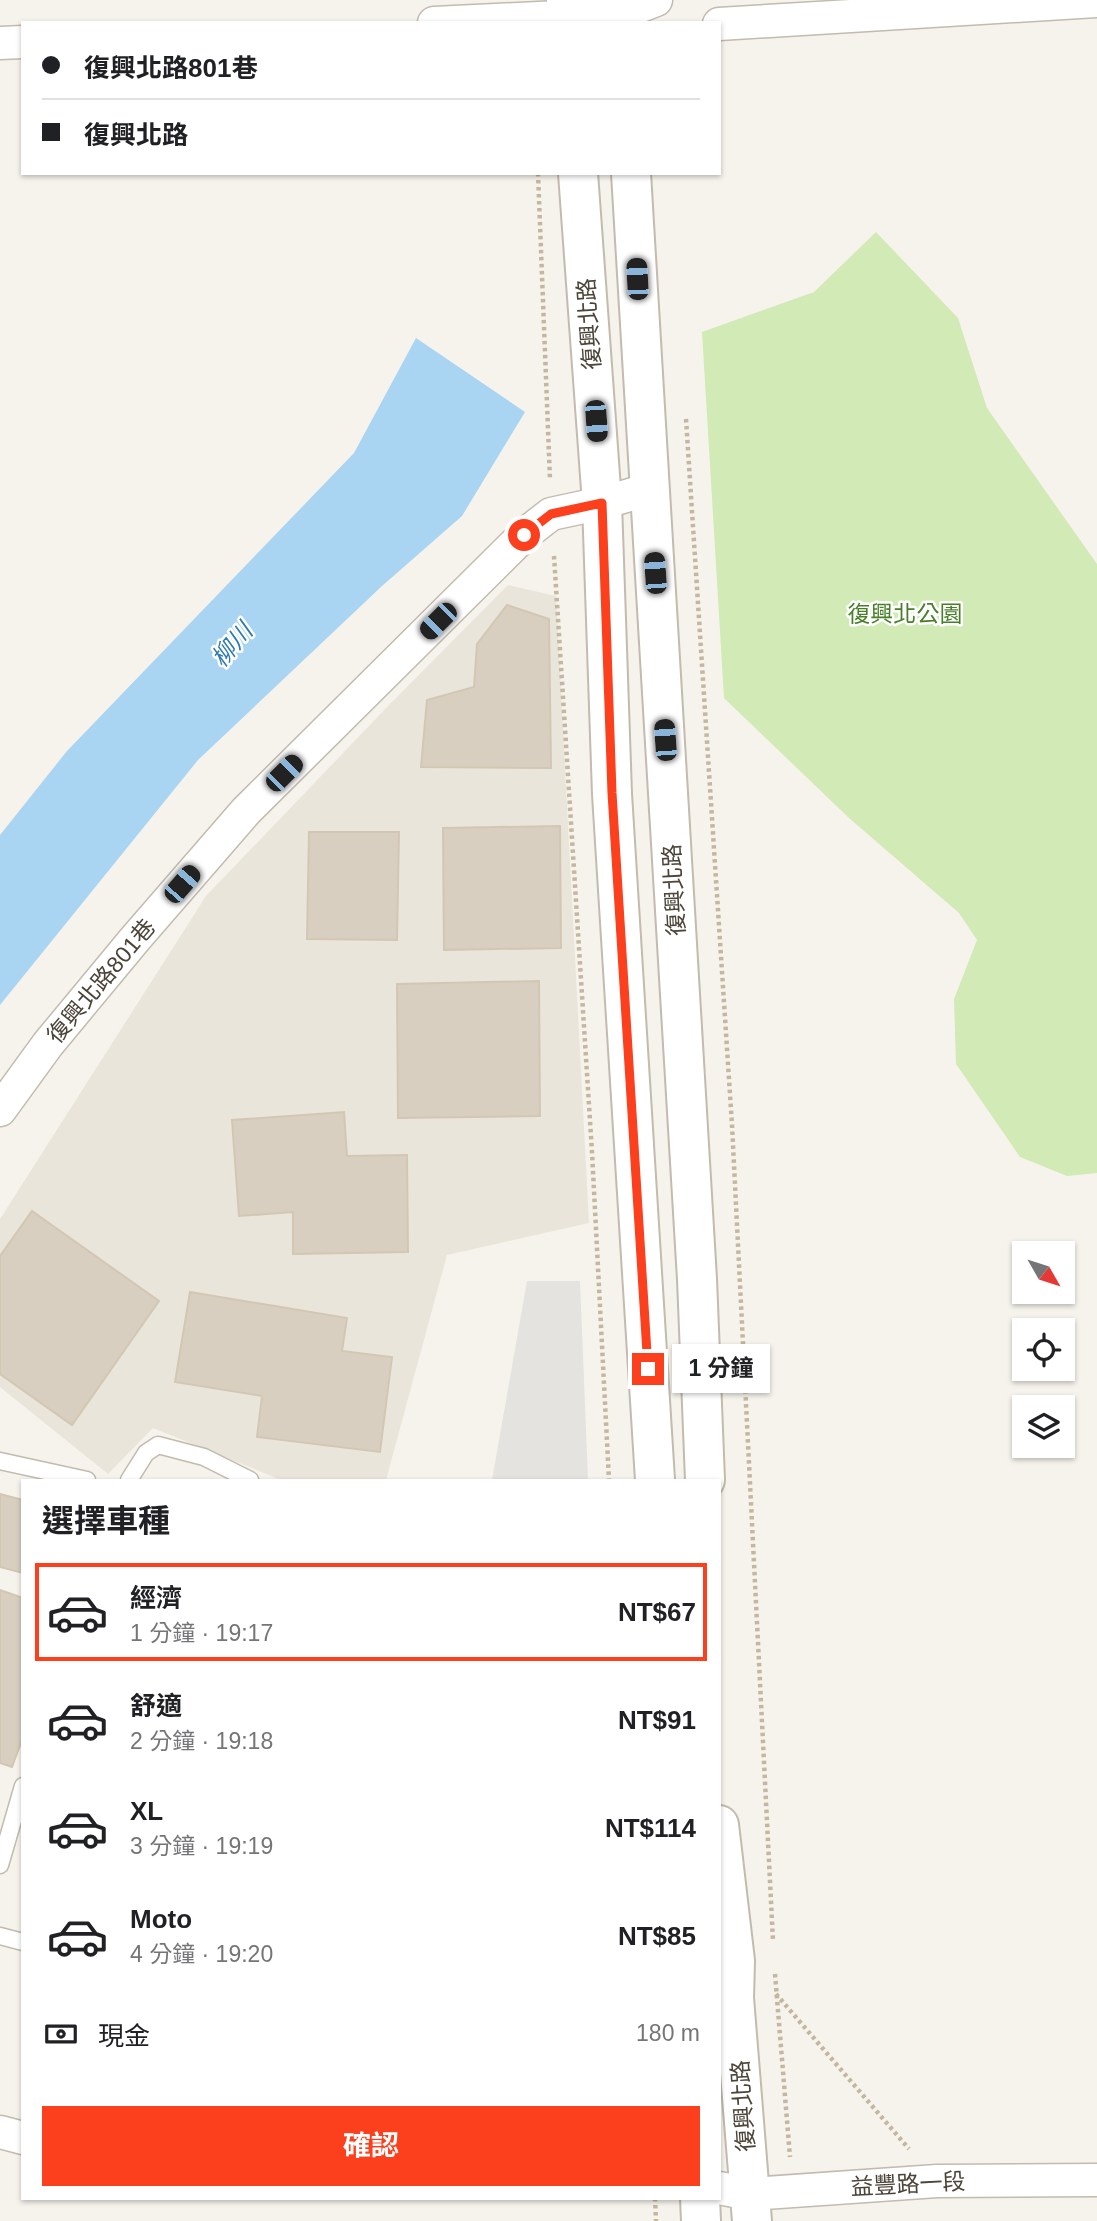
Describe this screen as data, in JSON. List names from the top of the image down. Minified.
{"streets":{"street":["復興北路","復興北路801巷","益豐路一段"]},"crossings":[["復興北路","復興北路801巷"],["復興北路","益豐路一段"]],"water":["柳川"],"parks":["復興北公園"],"north":"bottom right","page":{"banner":["復興北路801巷","復興北路"],"bubble":"1 分鐘","heading":"選擇車種","list":[{"name":"經濟","note":"1 分鐘 · 19:17","value":"NT$67"},{"name":"舒適","note":"2 分鐘 · 19:18","value":"NT$91"},{"name":"XL","note":"3 分鐘 · 19:19","value":"NT$114"},{"name":"Moto","note":"4 分鐘 · 19:20","value":"NT$85"}],"pay":["現金","180 m"],"buttons":"確認"}}
